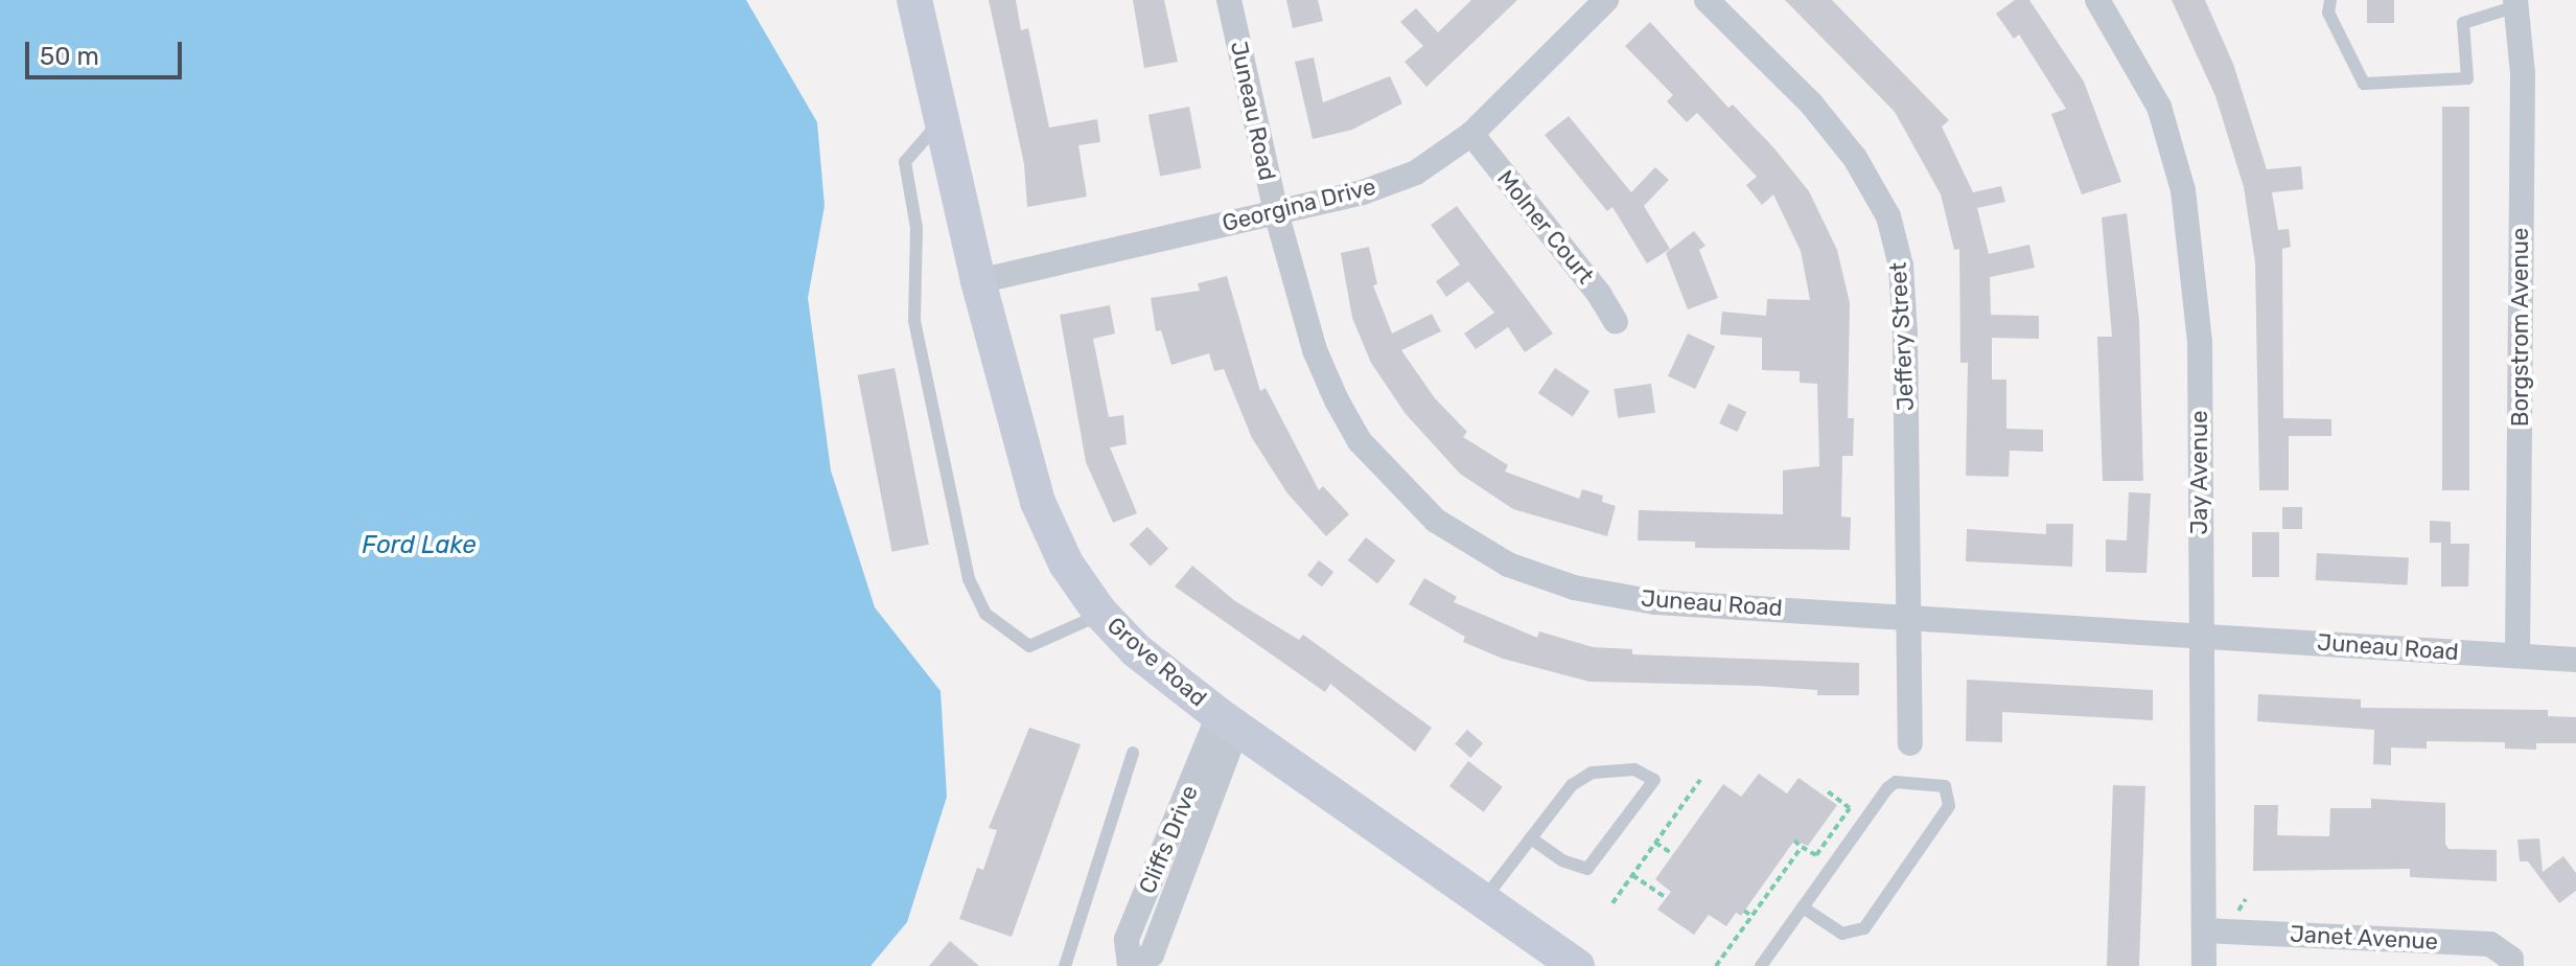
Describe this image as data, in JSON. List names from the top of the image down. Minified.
{"streets":{"main road":["Grove Road"],"street":["Juneau Road","Georgina Drive","Molner Court","Borgstrom Avenue","Jeffery Street","Jay Avenue","Cliffs Drive","Janet Avenue"]},"crossings":[["Juneau Road","Georgina Drive"],["Juneau Road","Borgstrom Avenue"],["Juneau Road","Jeffery Street"],["Juneau Road","Jay Avenue"],["Georgina Drive","Molner Court"],["Georgina Drive","Grove Road"],["Jay Avenue","Janet Avenue"],["Grove Road","Cliffs Drive"]],"water":["Ford Lake"],"scale_bar":"50 m"}
